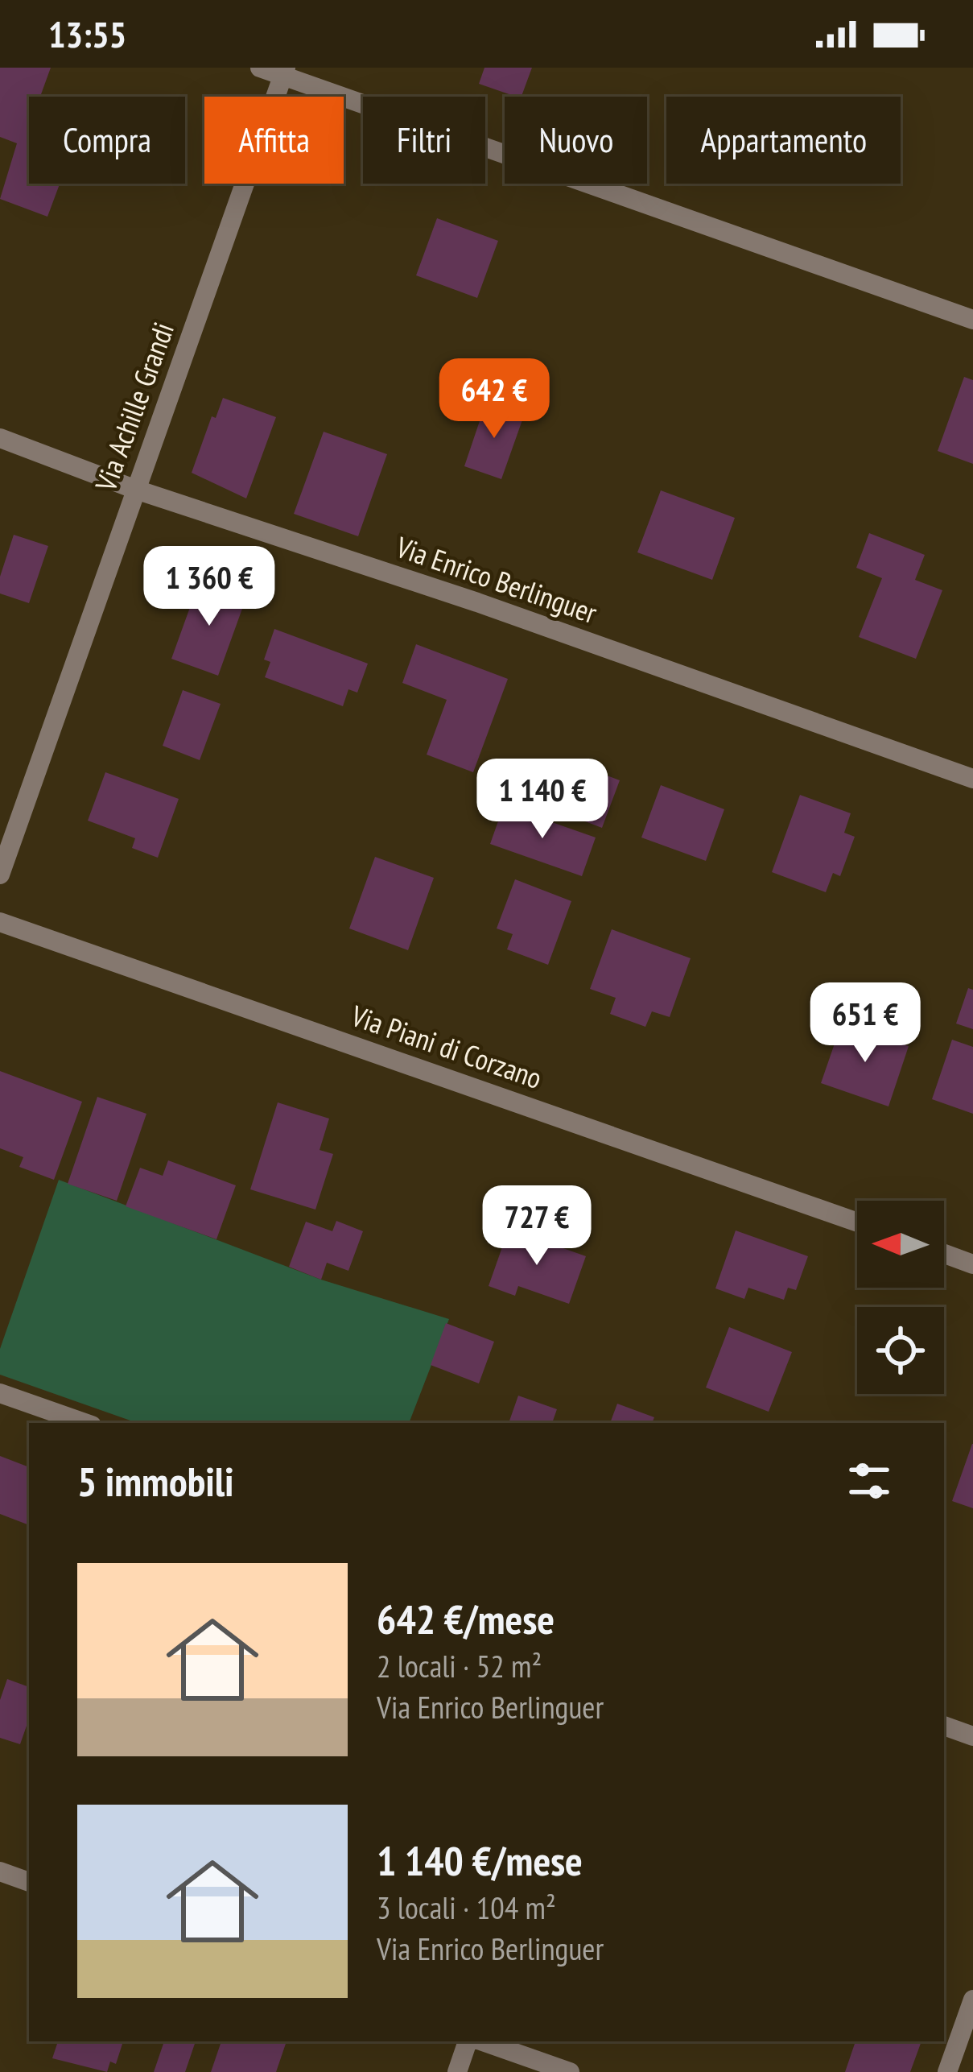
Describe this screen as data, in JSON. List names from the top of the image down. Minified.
{"streets":{"street":["Via Achille Grandi","Via Enrico Berlinguer","Via Piani di Corzano"]},"crossings":[["Via Achille Grandi","Via Enrico Berlinguer"]],"north":"left","page":{"status":"13:55","chip":["Compra","Affitta","Filtri","Nuovo","Appartamento"],"price":["642 €","1 360 €","1 140 €","651 €","727 €"],"heading":"5 immobili","list":[{"name":"642 €/mese","note":"2 locali · 52 m² · Via Enrico Berlinguer"},{"name":"1 140 €/mese","note":"3 locali · 104 m² · Via Enrico Berlinguer"}]}}
